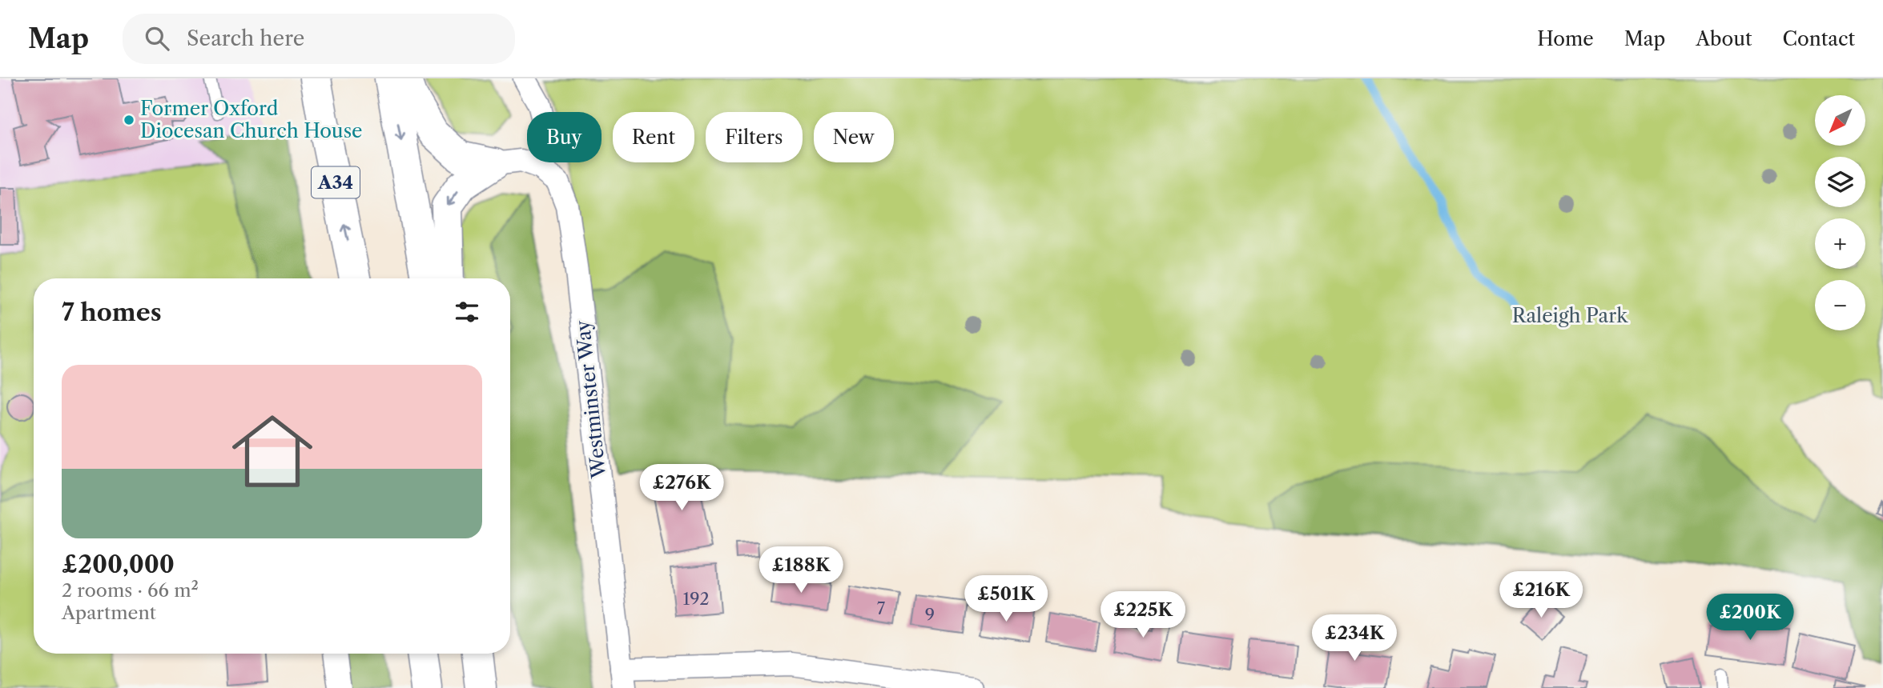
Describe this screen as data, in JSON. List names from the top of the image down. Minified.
{"streets":{"highway":["A34"],"street":["Westminster Way"]},"parks":["Raleigh Park"],"places":["Former Oxford Diocesan Church House"],"house_numbers":["192","7","9"],"north":"bottom left","page":{"header":"Map","search":"Search here","nav":["Home","Map","About","Contact"],"map_buttons":["+","−"],"chip":["Buy","Rent","Filters","New"],"heading":"7 homes","list":[{"name":"£200,000","note":"2 rooms · 66 m² · Apartment"}],"price":["£276K","£188K","£216K","£501K","£225K","£200K","£234K"]}}
